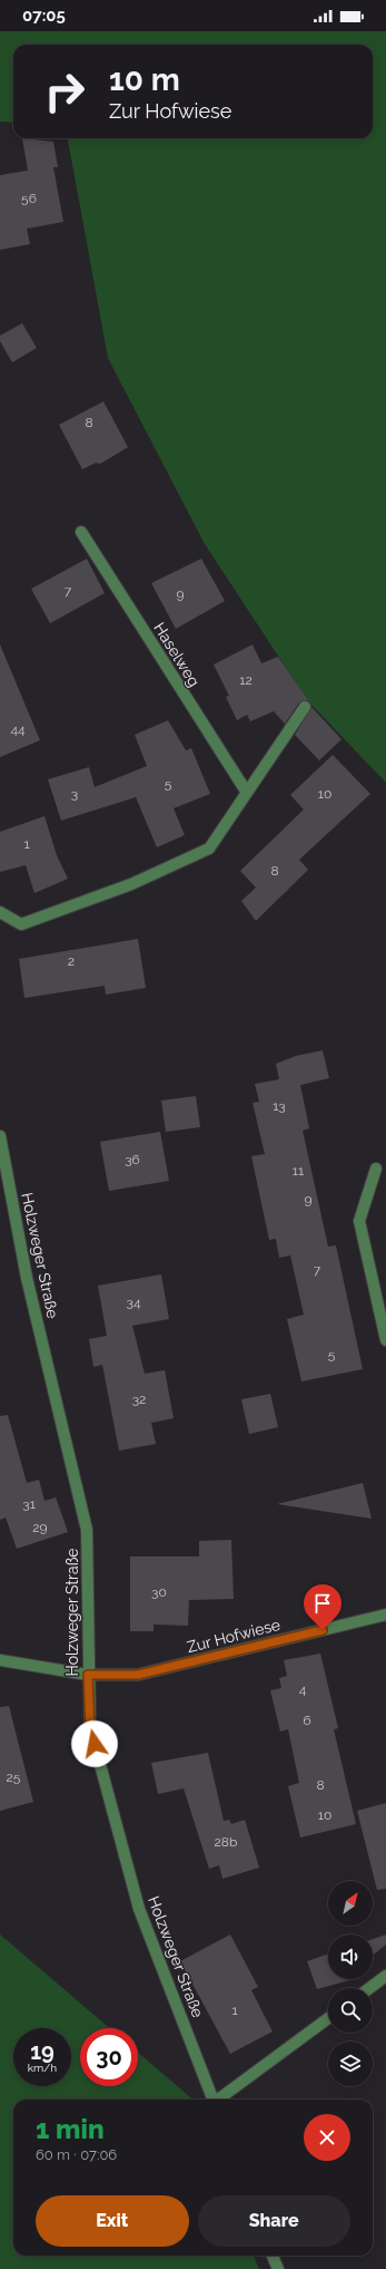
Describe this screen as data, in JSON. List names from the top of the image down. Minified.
{"streets":{"street":["Haselweg","Holzweger Straße","Zur Hofwiese"]},"crossings":[["Holzweger Straße","Zur Hofwiese"]],"house_numbers":["56","8","7","9","12","44","5","3","10","1","8","2","13","36","11","9","7","34","5","32","31","29","30","4","6","25","8","10","28b","1"],"north":"top right","page":{"status":"07:05","turn":["10 m","Zur Hofwiese"],"speed":"19 km/h","limit":"30","heading":["1 min","60 m · 07:06"],"buttons":["Exit","Share"]}}
